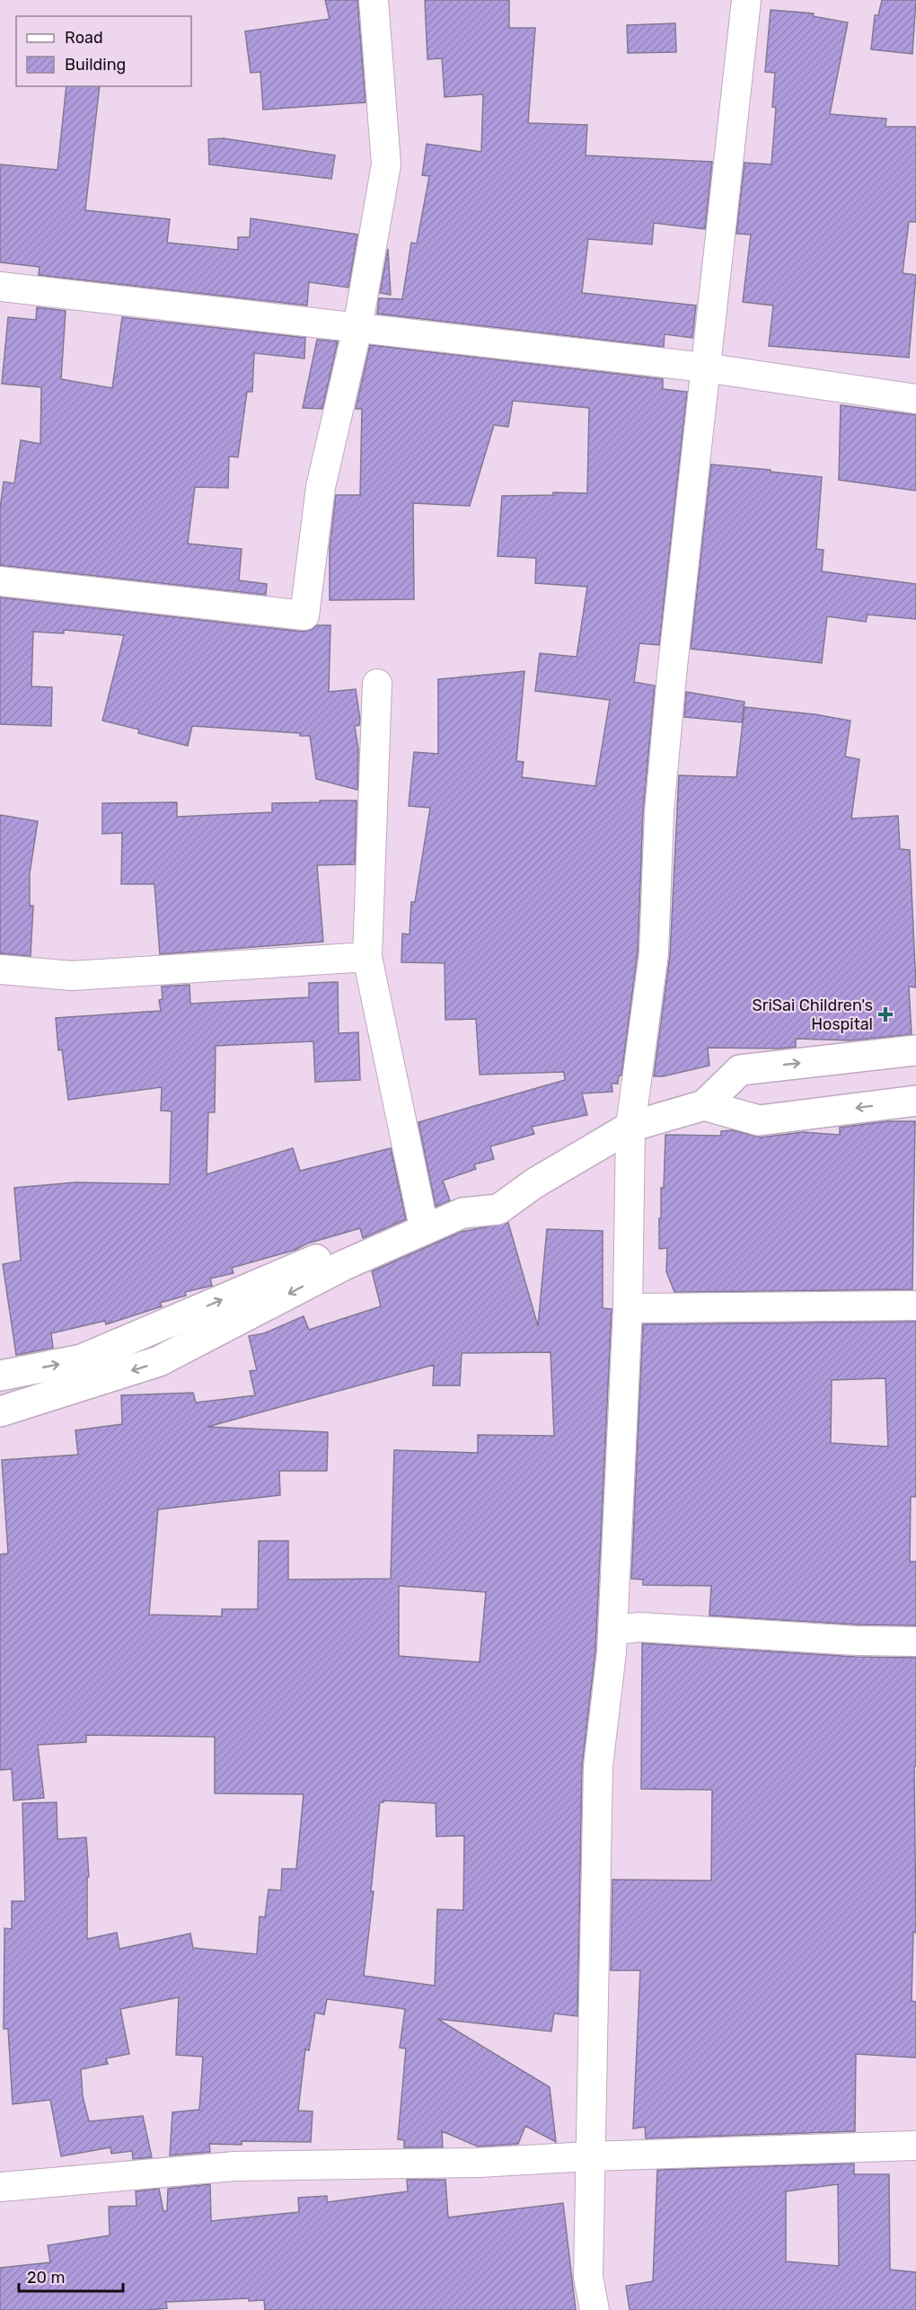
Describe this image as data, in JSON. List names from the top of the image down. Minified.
{"places":{"health":["SriSai Children's Hospital"]},"legend":["Road","Building"],"scale_bar":"20 m"}
